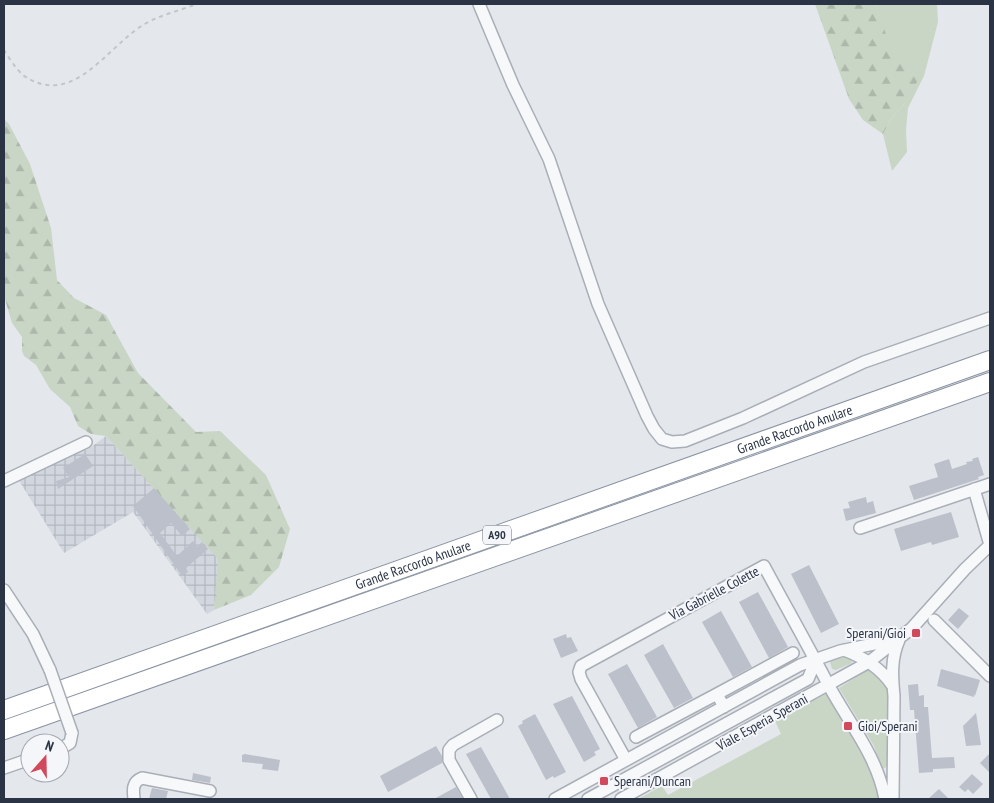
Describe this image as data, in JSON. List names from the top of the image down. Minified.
{"streets":{"highway":["Grande Raccordo Anulare","A90"],"street":["Via Gabrielle Colette","Viale Esperia Sperani"]},"crossings":[["Via Gabrielle Colette","Viale Esperia Sperani"]],"places":{"transit":["Sperani/Gioi","Gioi/Sperani","Sperani/Duncan"]},"north":"top"}
